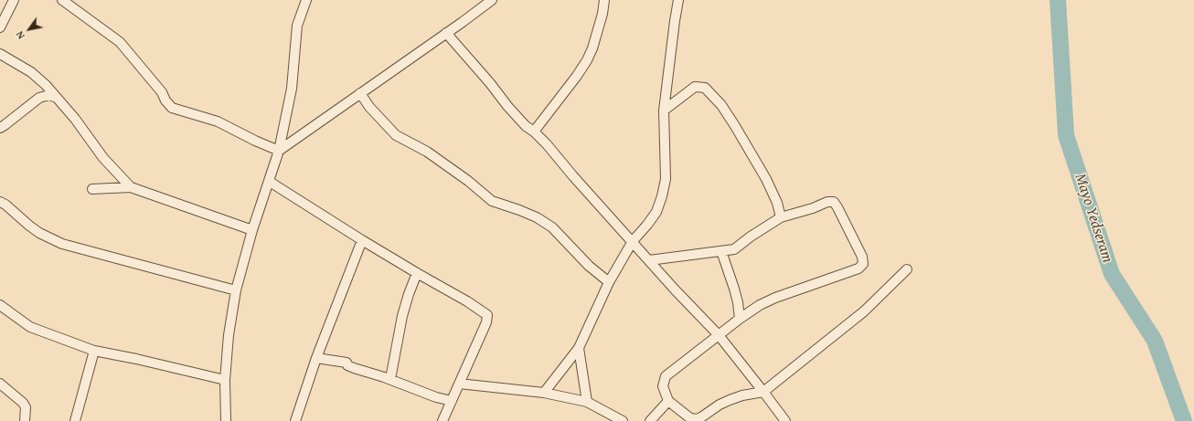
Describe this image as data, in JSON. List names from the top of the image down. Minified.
{"water":["Mayo Yedseram"],"north":"bottom left"}
